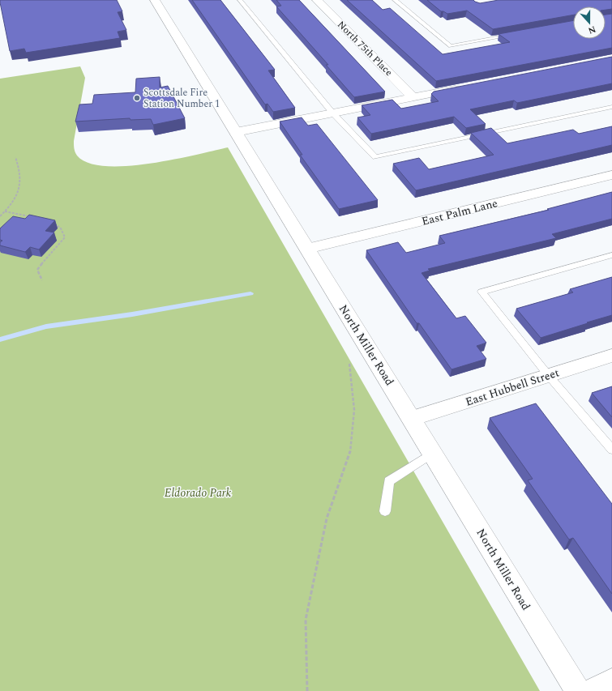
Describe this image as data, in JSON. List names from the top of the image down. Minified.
{"streets":{"street":["North 75th Place","East Palm Lane","North Miller Road","East Hubbell Street"]},"crossings":[["East Palm Lane","North Miller Road"],["North Miller Road","East Hubbell Street"]],"parks":["Eldorado Park"],"places":["Scottsdale Fire Station Number 1"],"north":"bottom"}
